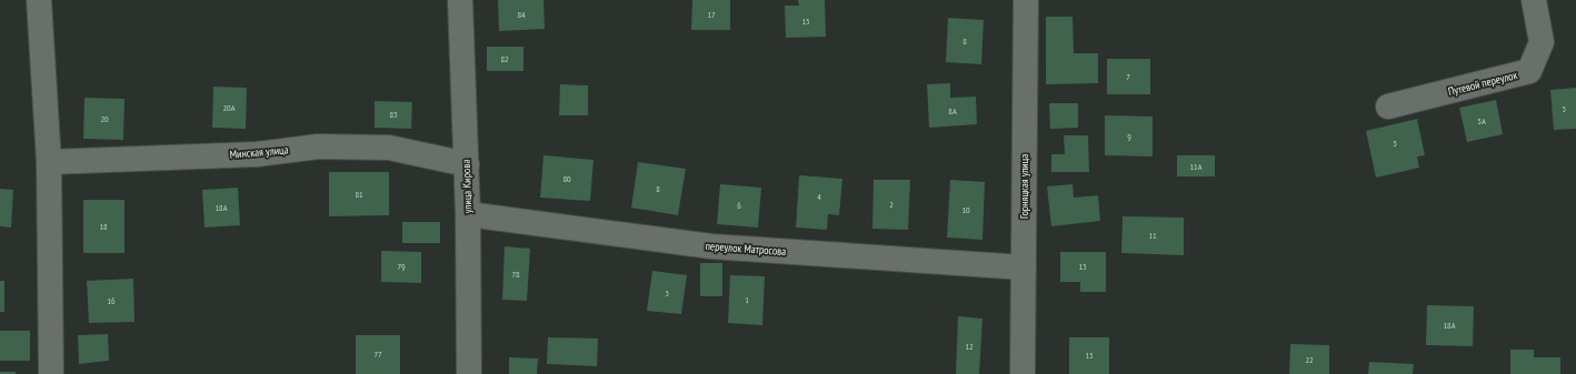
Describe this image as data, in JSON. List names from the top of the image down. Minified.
{"streets":{"street":["Путевой переулок","Минская улица","улица Кирова","Горняцкая улица","переулок Матросова"]},"crossings":[["Минская улица","улица Кирова"],["улица Кирова","переулок Матросова"],["Горняцкая улица","переулок Матросова"]],"house_numbers":["84","17","15","8","82","7","20А","3","8А","83","20","5А","9","5","11А","80","8","81","4","2","6","18А","10","18","11","79","13","78","3","1","16","18А","12","77","15","22"]}
